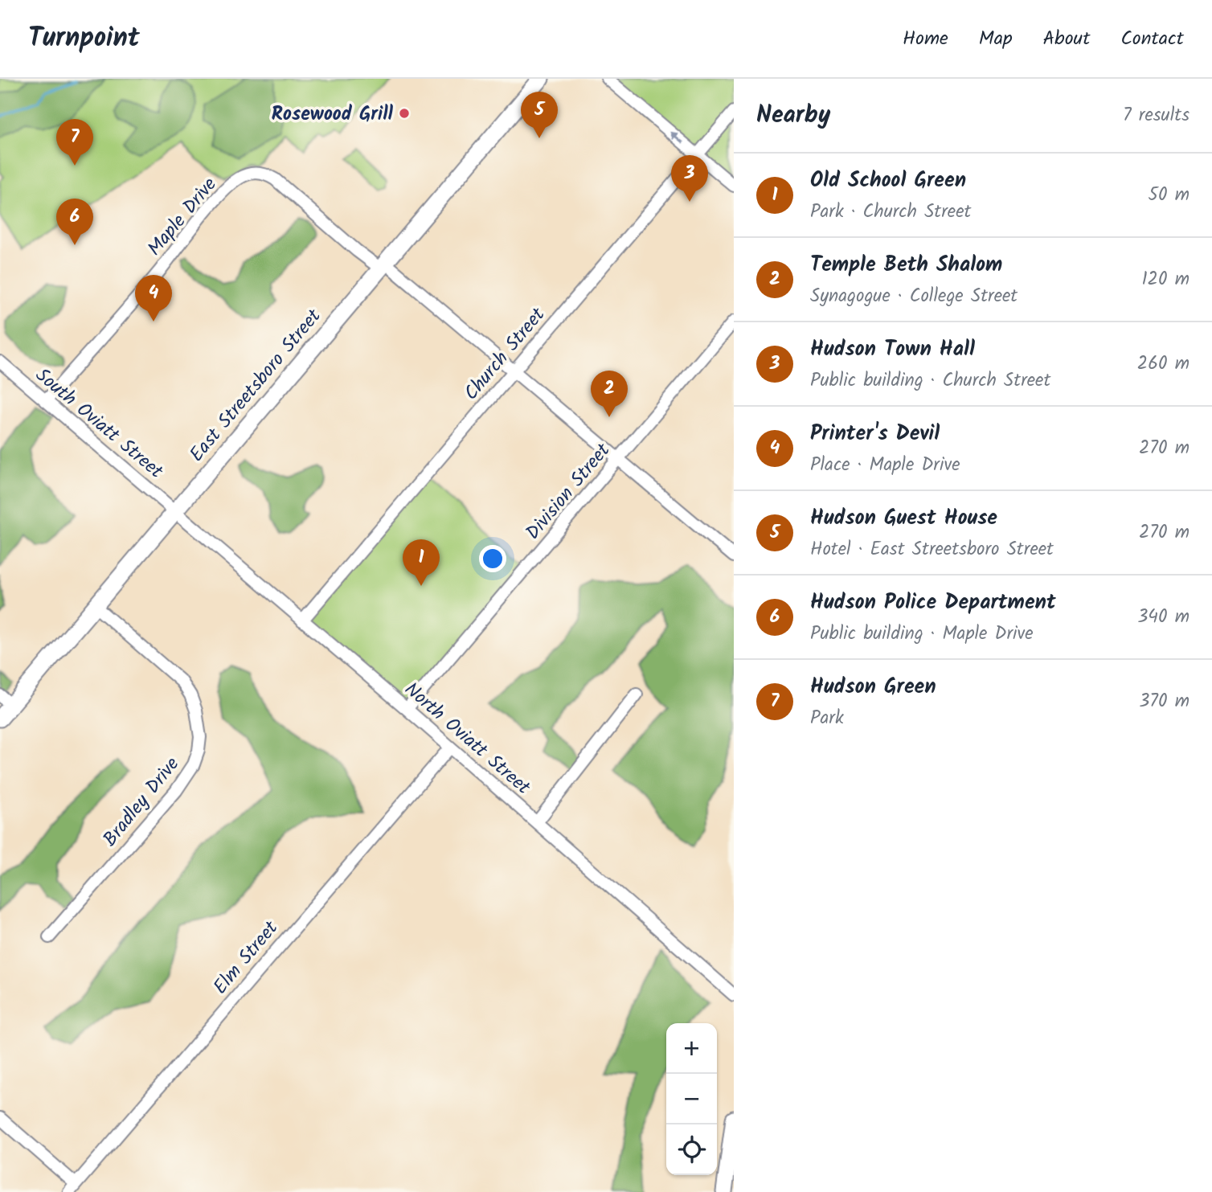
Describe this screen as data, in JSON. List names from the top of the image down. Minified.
{"streets":{"main road":["East Streetsboro Street"],"street":["Maple Drive","Church Street","South Oviatt Street","Division Street","North Oviatt Street","Bradley Drive","Elm Street"]},"crossings":[["Maple Drive","East Streetsboro Street"],["Maple Drive","South Oviatt Street"],["Church Street","North Oviatt Street"],["East Streetsboro Street","South Oviatt Street"],["East Streetsboro Street","North Oviatt Street"],["East Streetsboro Street","Bradley Drive"],["South Oviatt Street","North Oviatt Street"],["Division Street","North Oviatt Street"],["North Oviatt Street","Elm Street"]],"places":["Rosewood Grill"],"page":{"header":"Turnpoint","nav":["Home","Map","About","Contact"],"heading":["Nearby","7 results"],"pins":["5","7","3","6","4","2","1"],"list":[{"mark":"1","name":"Old School Green","note":"Park · Church Street","value":"50 m"},{"mark":"2","name":"Temple Beth Shalom","note":"Synagogue · College Street","value":"120 m"},{"mark":"3","name":"Hudson Town Hall","note":"Public building · Church Street","value":"260 m"},{"mark":"4","name":"Printer's Devil","note":"Place · Maple Drive","value":"270 m"},{"mark":"5","name":"Hudson Guest House","note":"Hotel · East Streetsboro Street","value":"270 m"},{"mark":"6","name":"Hudson Police Department","note":"Public building · Maple Drive","value":"340 m"},{"mark":"7","name":"Hudson Green","note":"Park","value":"370 m"}],"map_buttons":["+","−"]}}
